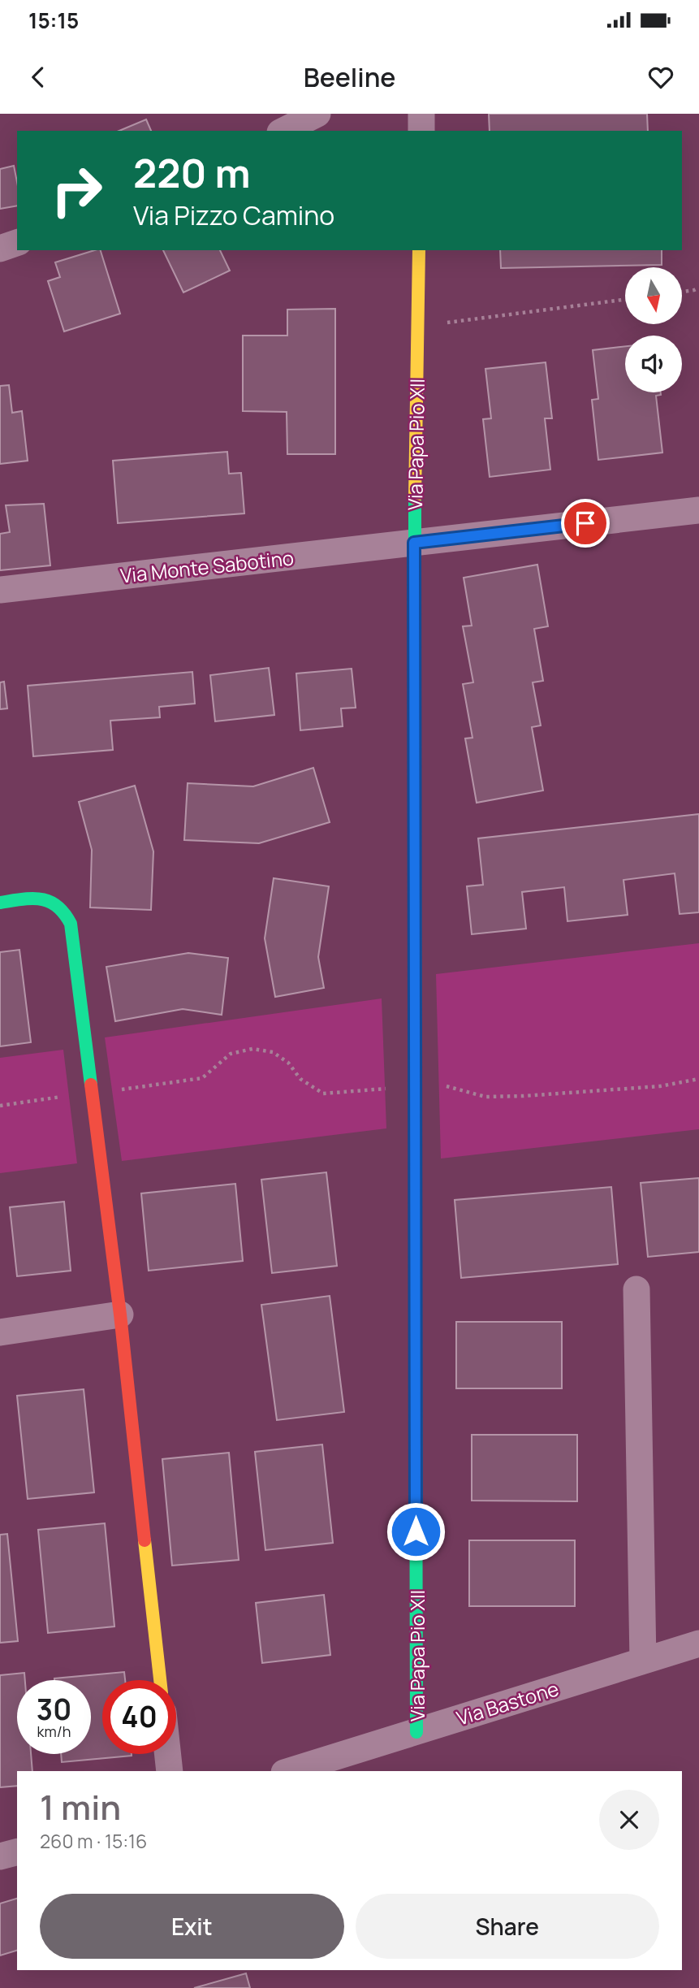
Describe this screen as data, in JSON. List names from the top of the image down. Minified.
{"streets":{"street":["Via Papa Pio XII","Via Monte Sabotino","Via Bastone"]},"crossings":[["Via Papa Pio XII","Via Monte Sabotino"],["Via Papa Pio XII","Via Bastone"]],"north":"bottom","page":{"status":"15:15","header":"Beeline","turn":["220 m","Via Pizzo Camino"],"speed":"30 km/h","limit":"40","heading":["1 min","260 m · 15:16"],"buttons":["Exit","Share"]}}
